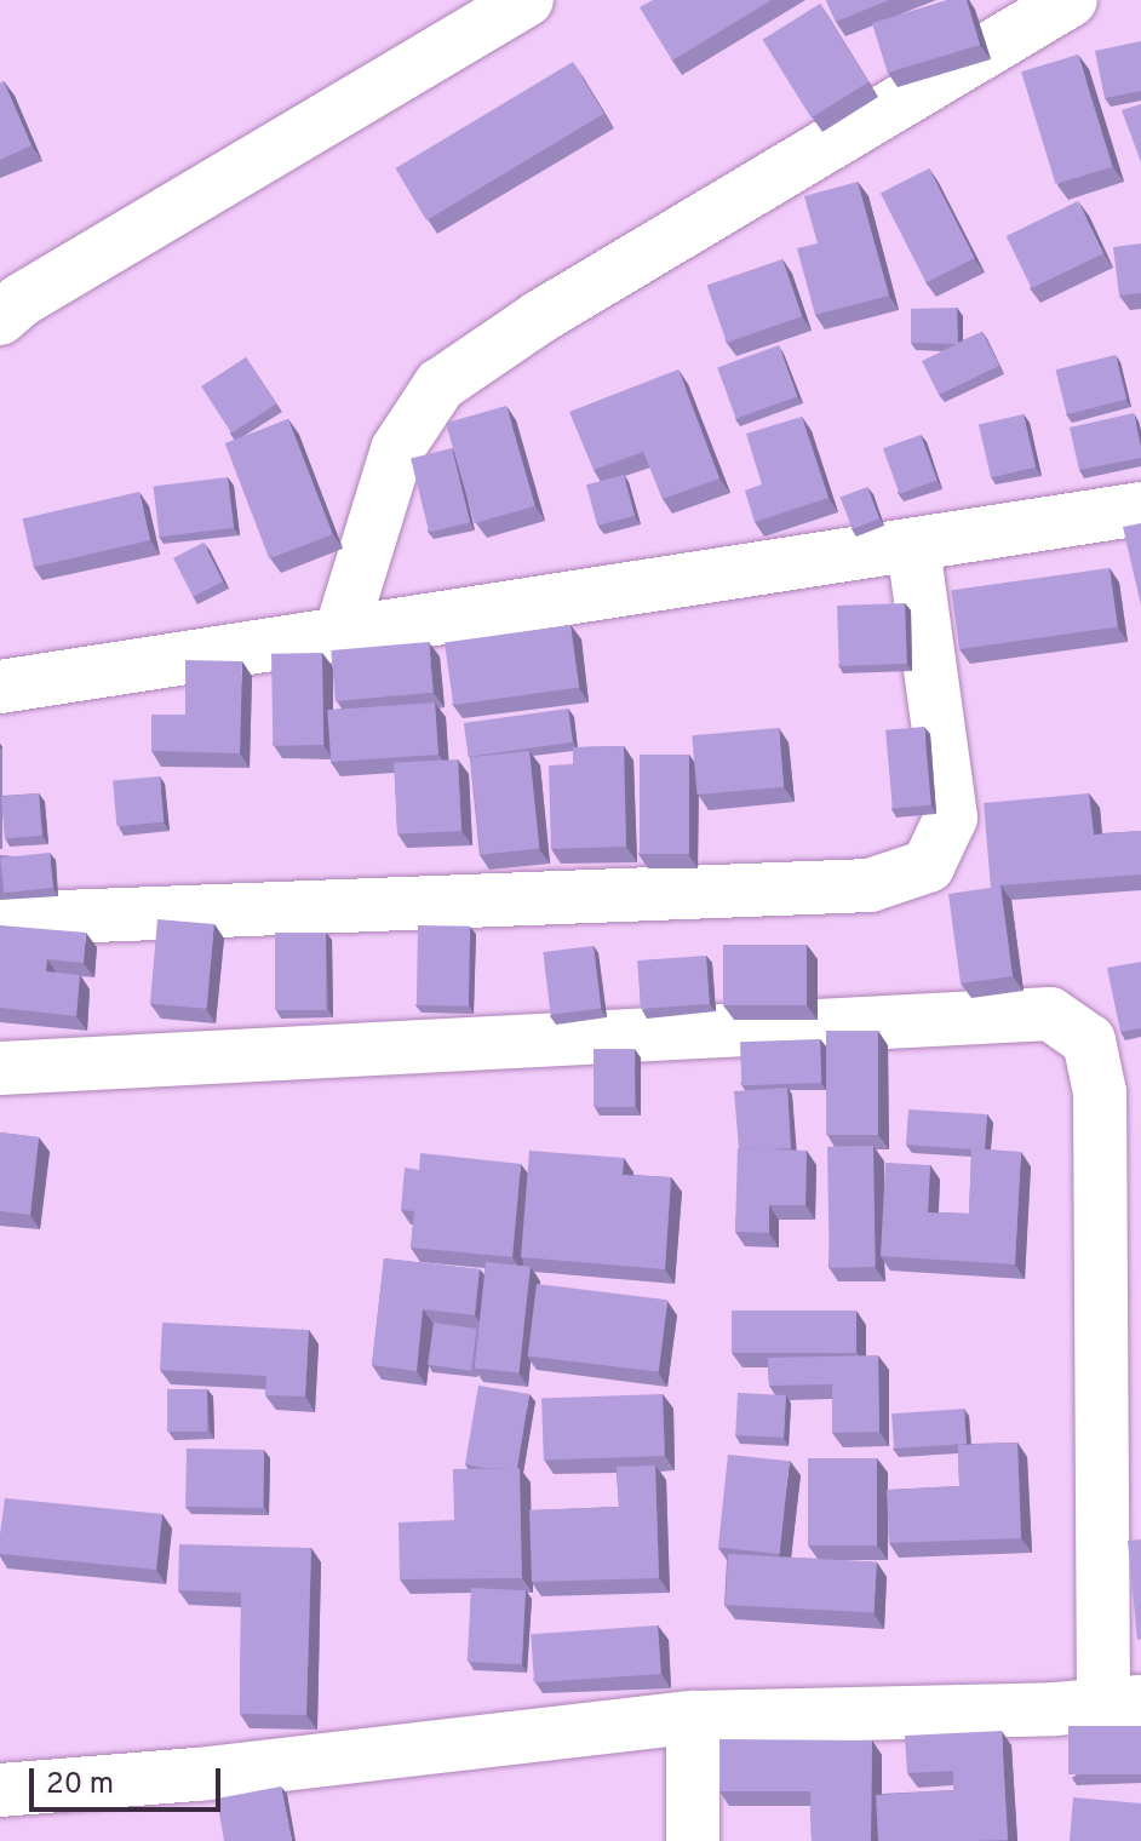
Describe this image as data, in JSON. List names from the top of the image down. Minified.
{"scale_bar":"20 m"}
